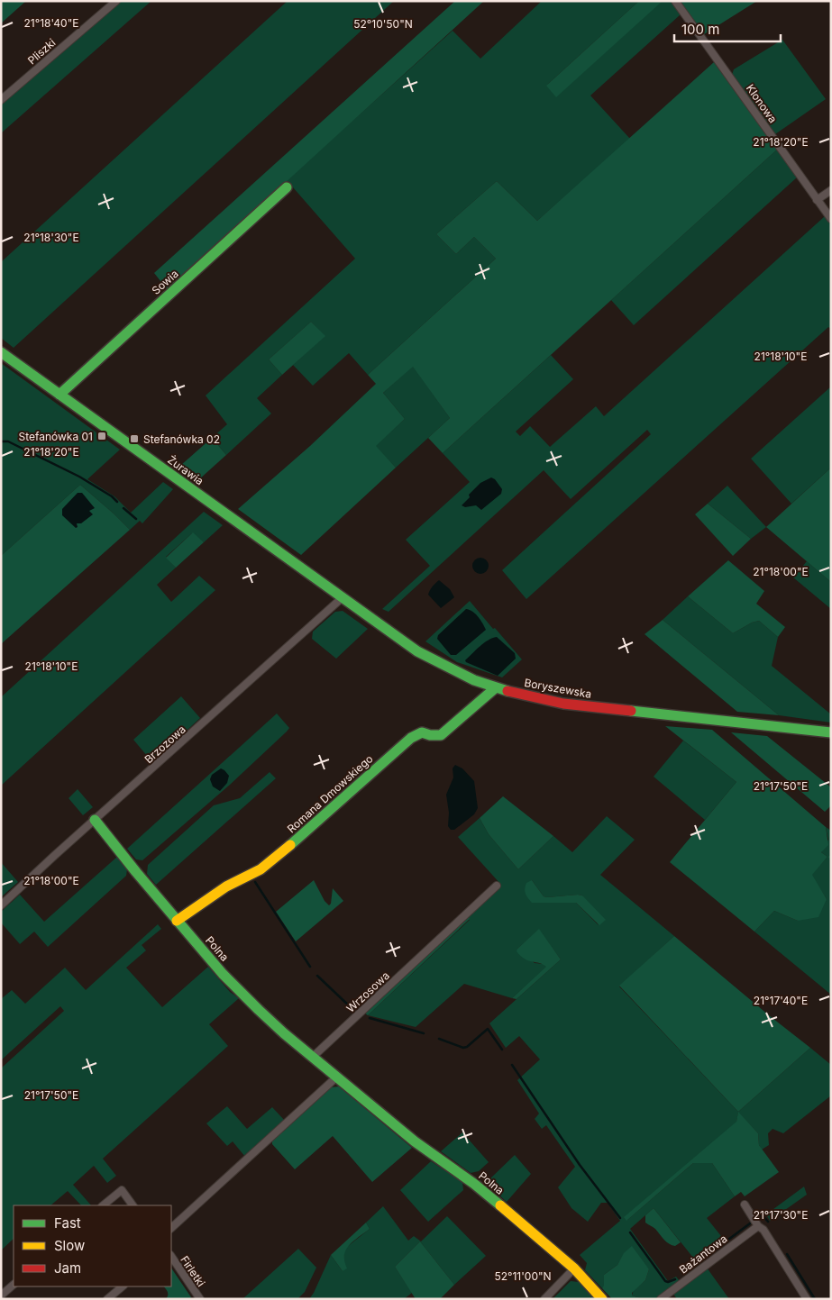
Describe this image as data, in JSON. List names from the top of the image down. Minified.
{"streets":{"street":["Pliszki","Klonowa","Sowia","Żurawia","Boryszewska","Brzozowa","Romana Dmowskiego","Polna","Wrzosowa","Bażantowa","Firletki"]},"crossings":[["Sowia","Żurawia"],["Żurawia","Boryszewska"],["Boryszewska","Brzozowa"],["Boryszewska","Romana Dmowskiego"],["Brzozowa","Polna"],["Romana Dmowskiego","Polna"],["Polna","Wrzosowa"]],"places":{"transit":["Stefanówka 01","Stefanówka 02"]},"legend":["Fast","Slow","Jam"],"scale_bar":"100 m","coordinates":["21°18'40\"E","52°10'50\"N","21°18'20\"E","21°18'30\"E","21°18'10\"E","21°18'00\"E","21°17'50\"E","21°17'40\"E","21°17'30\"E","52°11'00\"N"]}
